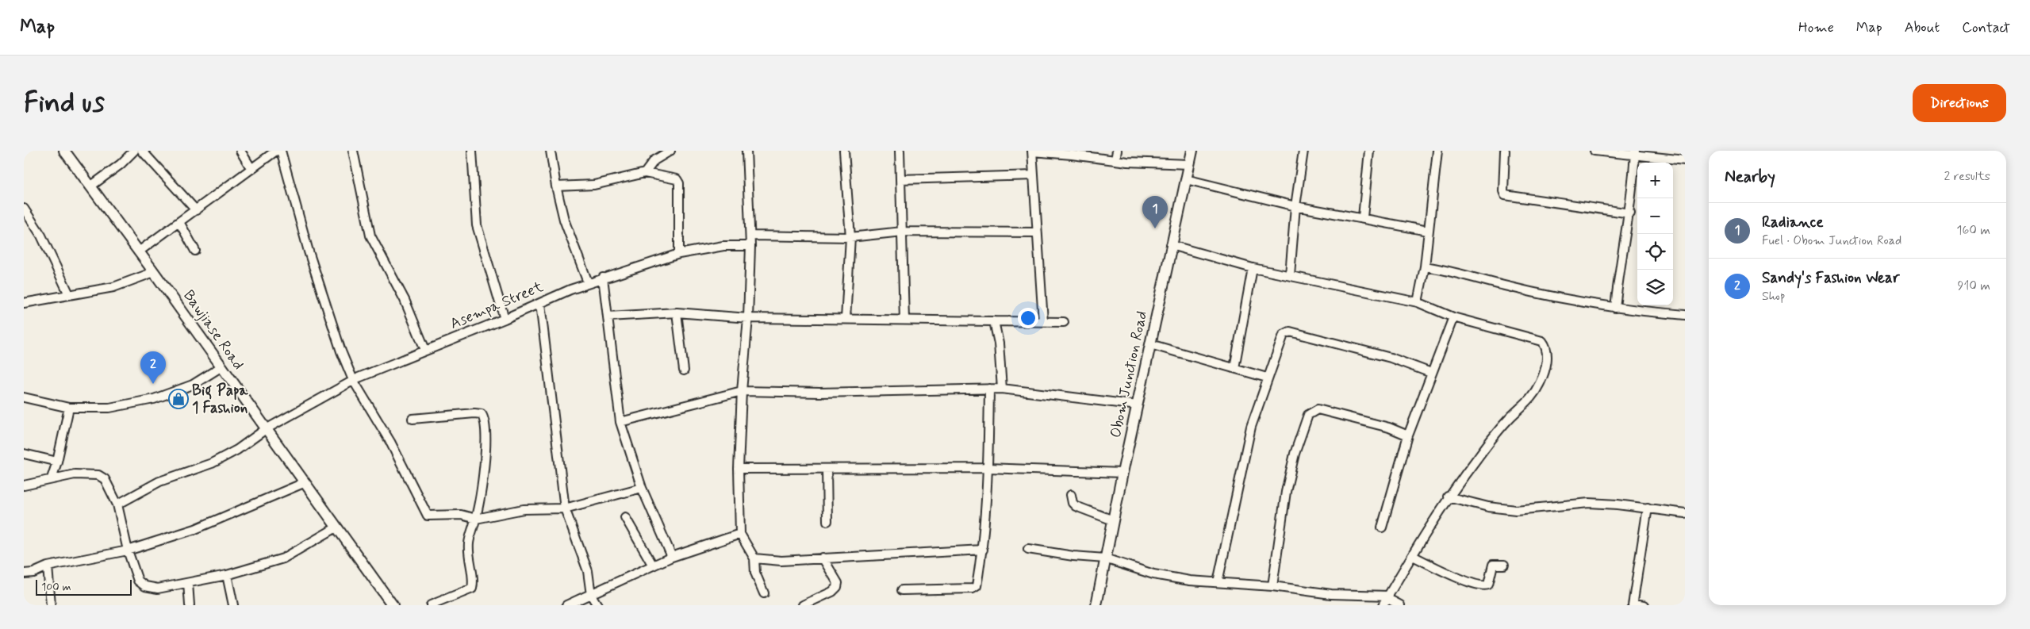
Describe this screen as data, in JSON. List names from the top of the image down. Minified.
{"streets":{"main road":["Bawjiase Road","Obom Junction Road"],"street":["Asempa Street"]},"crossings":[["Asempa Street","Bawjiase Road"]],"places":{"shop":["Big Papa 1 Fashion"]},"scale_bar":"100 m","page":{"header":"Map","nav":["Home","Map","About","Contact"],"buttons":"Directions","title":"Find us","heading":["Nearby","2 results"],"map_buttons":["+","−"],"pins":["1","2"],"list":[{"mark":"1","name":"Radiance","note":"Fuel · Obom Junction Road","value":"160 m"},{"mark":"2","name":"Sandy's Fashion Wear","note":"Shop","value":"910 m"}],"scale":"100 m"}}
